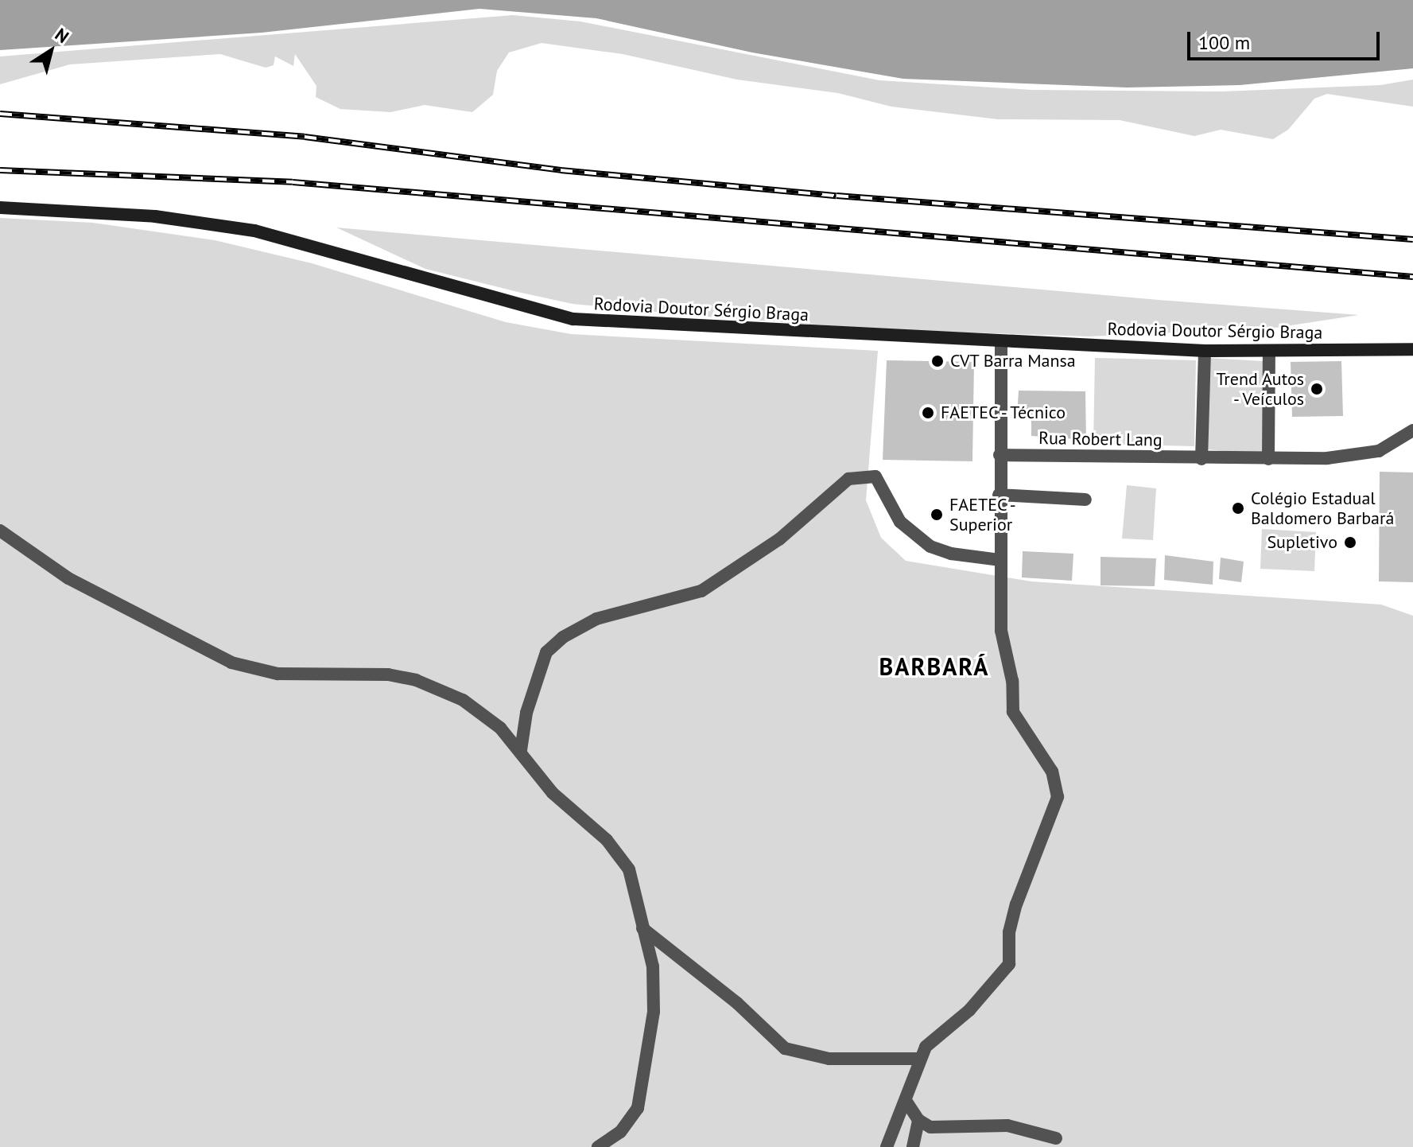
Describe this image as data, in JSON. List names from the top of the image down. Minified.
{"streets":{"main road":["Rodovia Doutor Sérgio Braga"],"street":["Rua Robert Lang"]},"districts":["BARBARÁ"],"places":["CVT Barra Mansa","Trend Autos - Veículos","FAETEC - Técnico","Colégio Estadual Baldomero Barbará","FAETEC - Superior","Supletivo"],"scale_bar":"100 m","north":"top right"}
